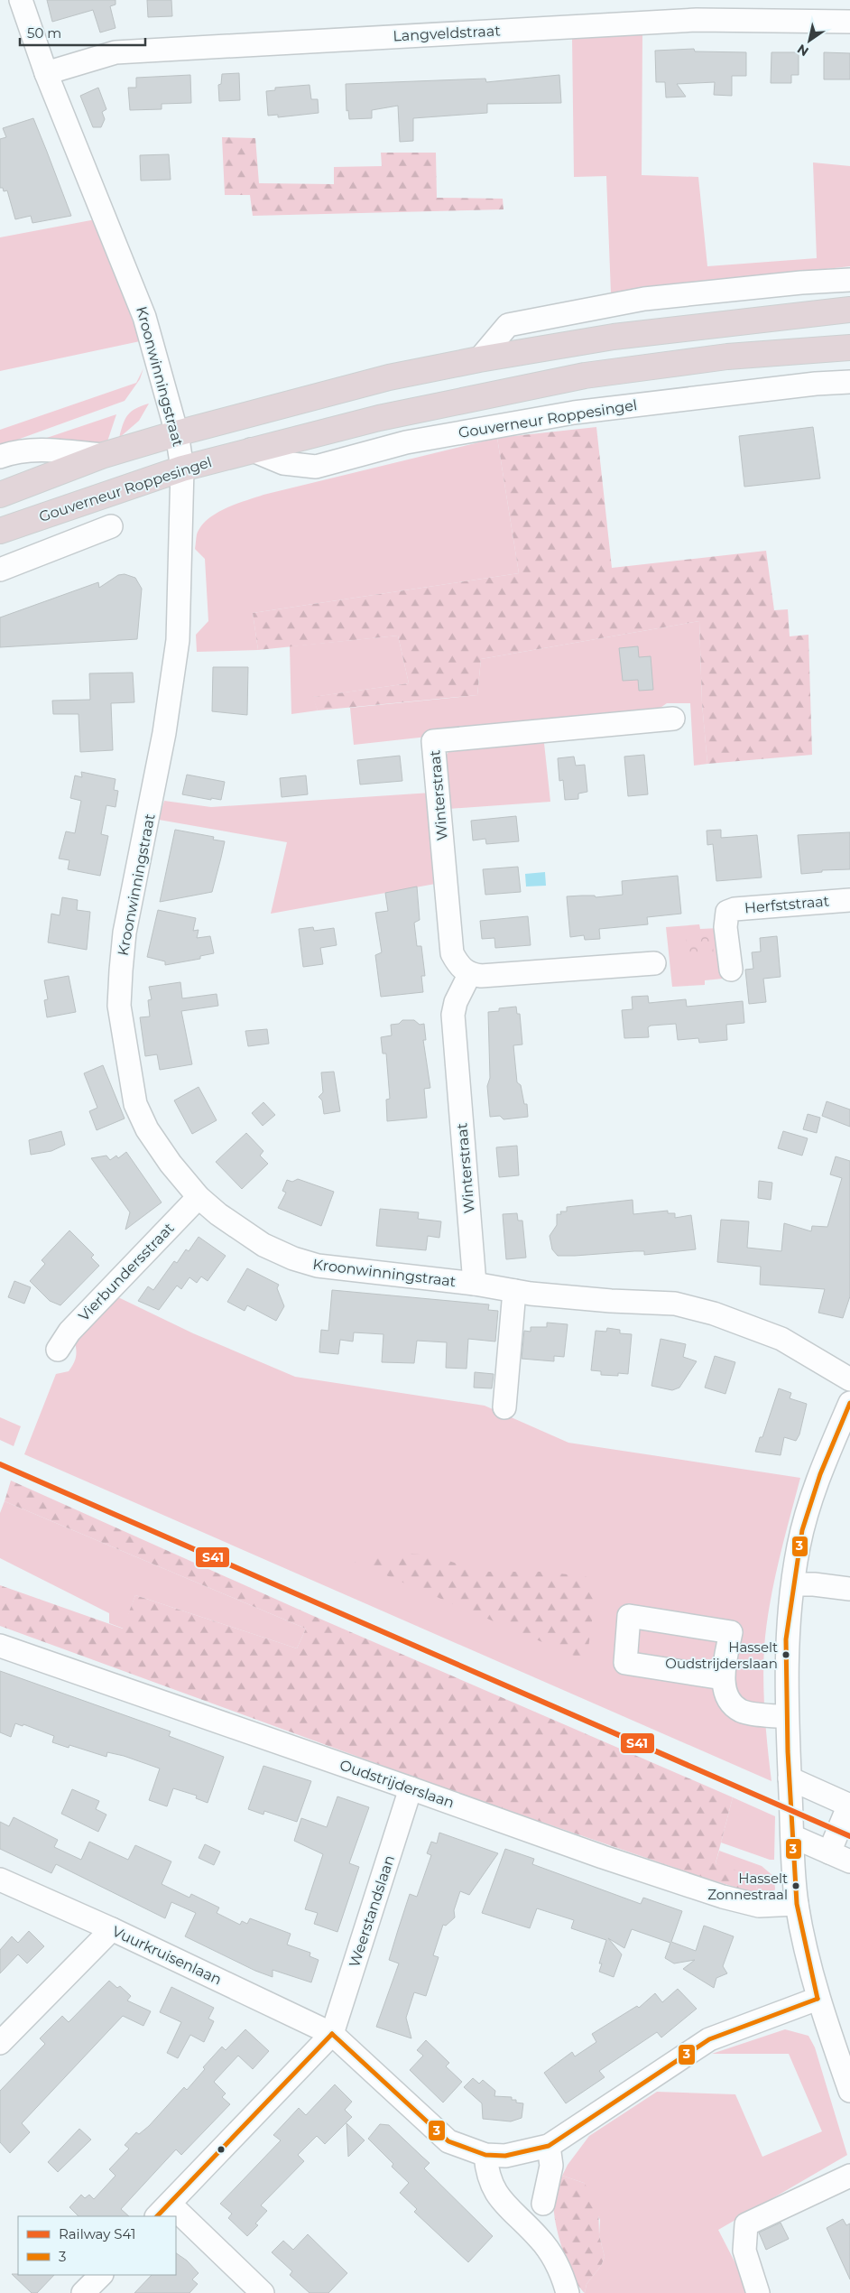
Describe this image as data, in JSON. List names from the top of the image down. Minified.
{"streets":{"highway":["Gouverneur Roppesingel"],"street":["Langveldstraat","Kroonwinningstraat","Winterstraat","Herfststraat","Vierbundersstraat","Oudstrijderslaan","Weerstandslaan","Vuurkruisenlaan"]},"crossings":[["Langveldstraat","Kroonwinningstraat"],["Kroonwinningstraat","Gouverneur Roppesingel"],["Kroonwinningstraat","Winterstraat"],["Kroonwinningstraat","Vierbundersstraat"],["Oudstrijderslaan","Weerstandslaan"],["Weerstandslaan","Vuurkruisenlaan"]],"places":["Hasselt Oudstrijderslaan","Hasselt Zonnestraal"],"lines":["transit line 3","rail line S41"],"legend":["Railway S41","3"],"scale_bar":"50 m","north":"bottom left"}
